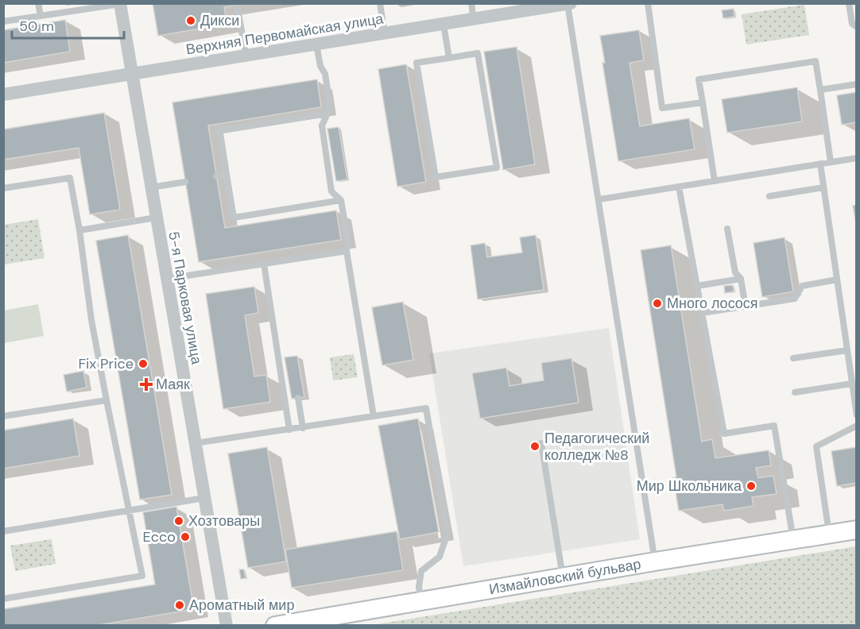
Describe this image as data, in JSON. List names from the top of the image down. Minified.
{"streets":{"street":["Верхняя Первомайская улица","5-я Парковая улица","Измайловский бульвар"]},"crossings":[["Верхняя Первомайская улица","5-я Парковая улица"]],"places":{"other":["Дикси","Много лосося","Fix Price","Педагогический колледж №8","Мир Школьника","Хозтовары","Ecco","Ароматный мир"],"health":["Маяк"]},"scale_bar":"50 m"}
